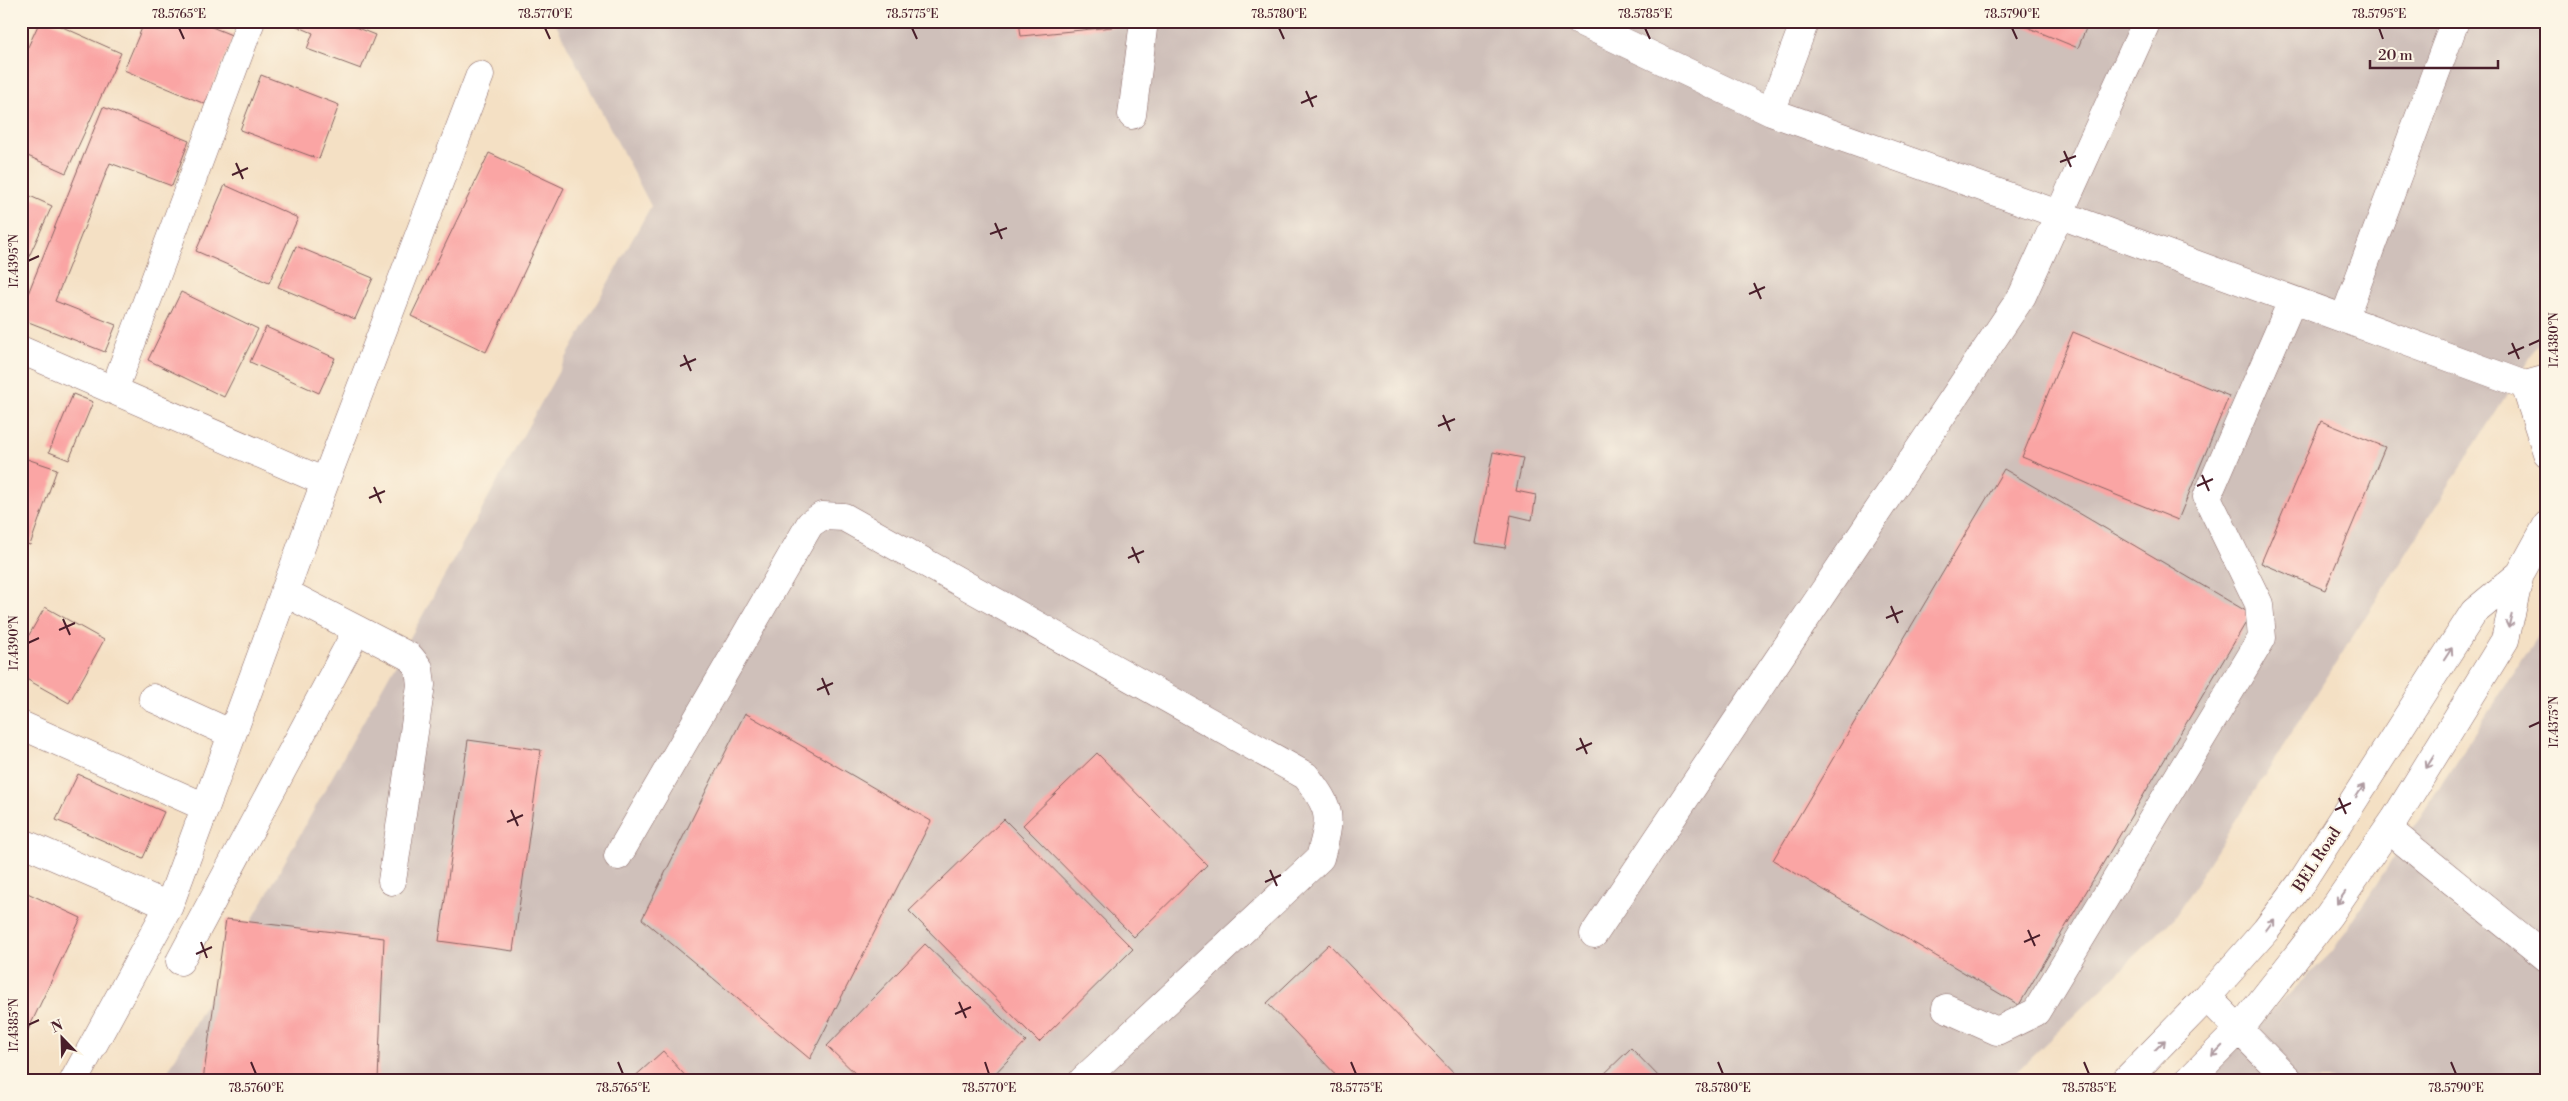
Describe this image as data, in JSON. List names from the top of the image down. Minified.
{"streets":{"street":["BEL Road"]},"scale_bar":"20 m","north":"top left","coordinates":["78.5765°E","78.5770°E","78.5775°E","78.5780°E","78.5785°E","78.5790°E","78.5795°E","17.4395°N","17.4380°N","17.4390°N","17.4375°N","17.4385°N","78.5760°E"]}
